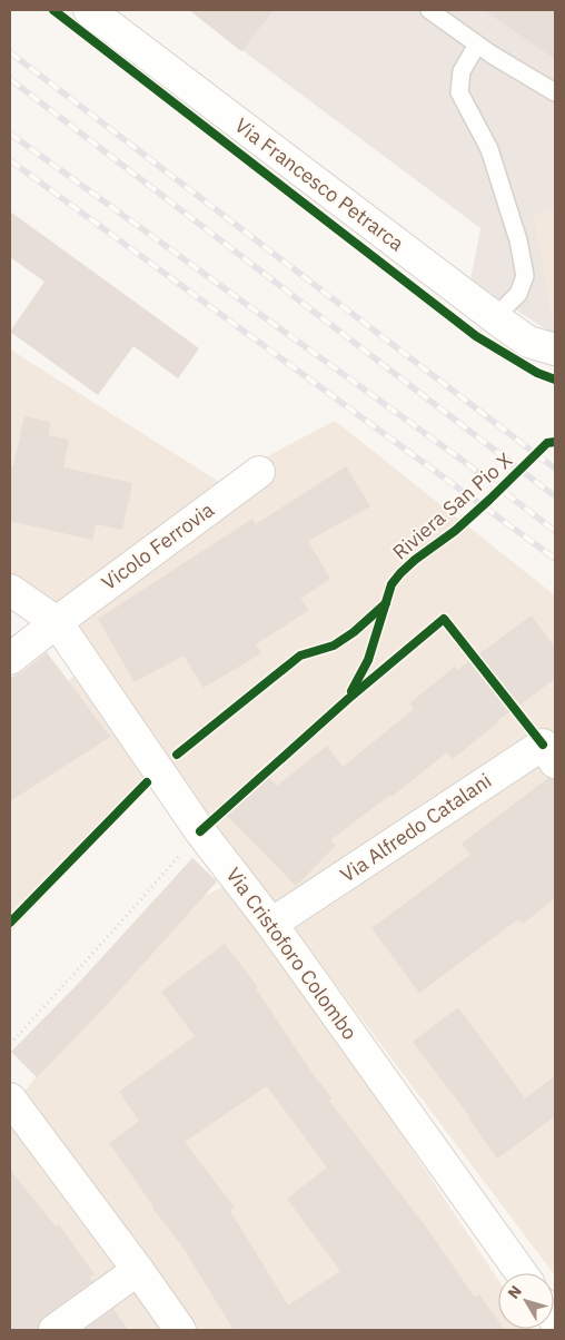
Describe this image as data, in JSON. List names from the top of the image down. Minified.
{"streets":{"street":["Via Francesco Petrarca","Vicolo Ferrovia","Via Alfredo Catalani","Via Cristoforo Colombo"],"cycle path":["Riviera San Pio X"]},"crossings":[["Vicolo Ferrovia","Via Cristoforo Colombo"],["Via Alfredo Catalani","Via Cristoforo Colombo"]],"north":"top left"}
